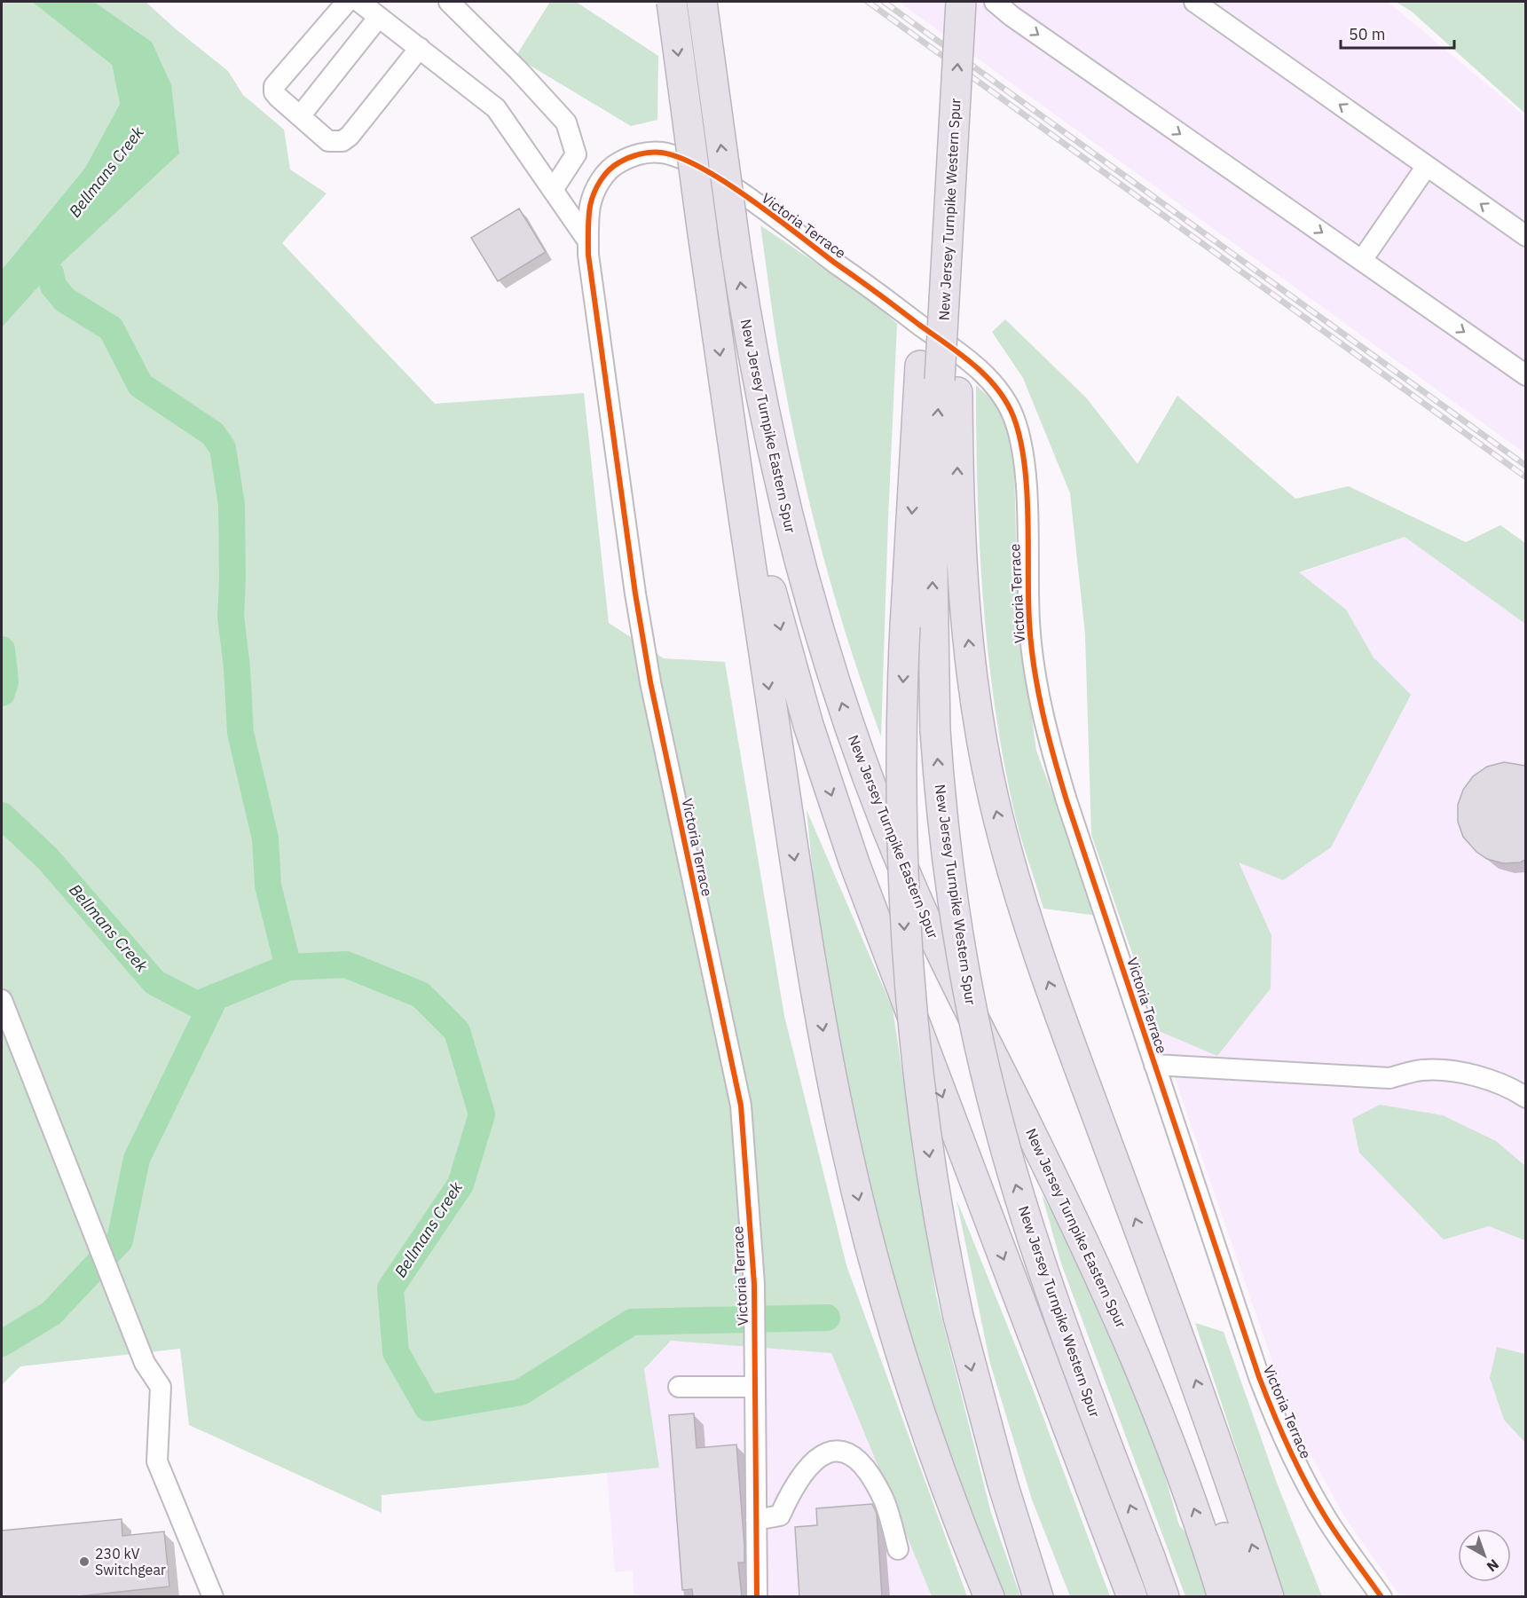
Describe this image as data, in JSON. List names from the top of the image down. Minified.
{"streets":{"highway":["New Jersey Turnpike Western Spur","New Jersey Turnpike Eastern Spur"],"street":["Victoria Terrace"]},"water":["Bellmans Creek"],"places":["230 kV Switchgear"],"scale_bar":"50 m","north":"bottom right"}
